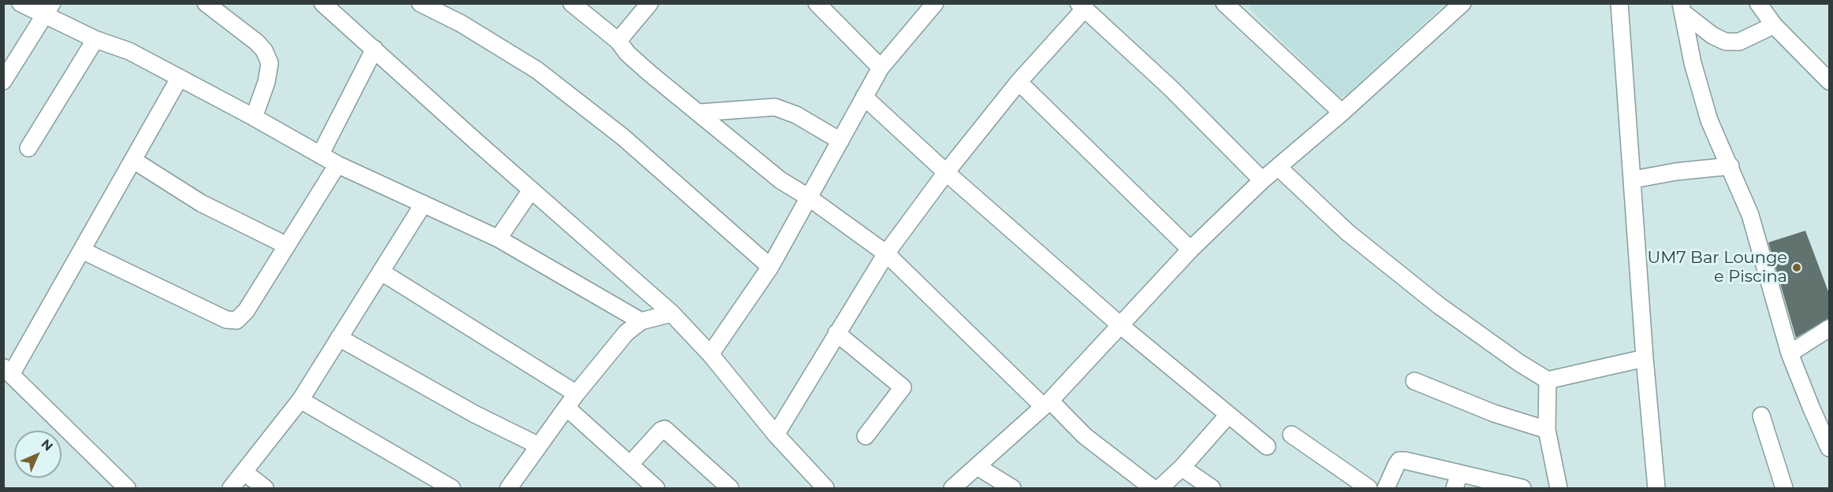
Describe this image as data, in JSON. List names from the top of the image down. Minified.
{"places":["UM7 Bar Lounge e Piscina"],"north":"top right"}
